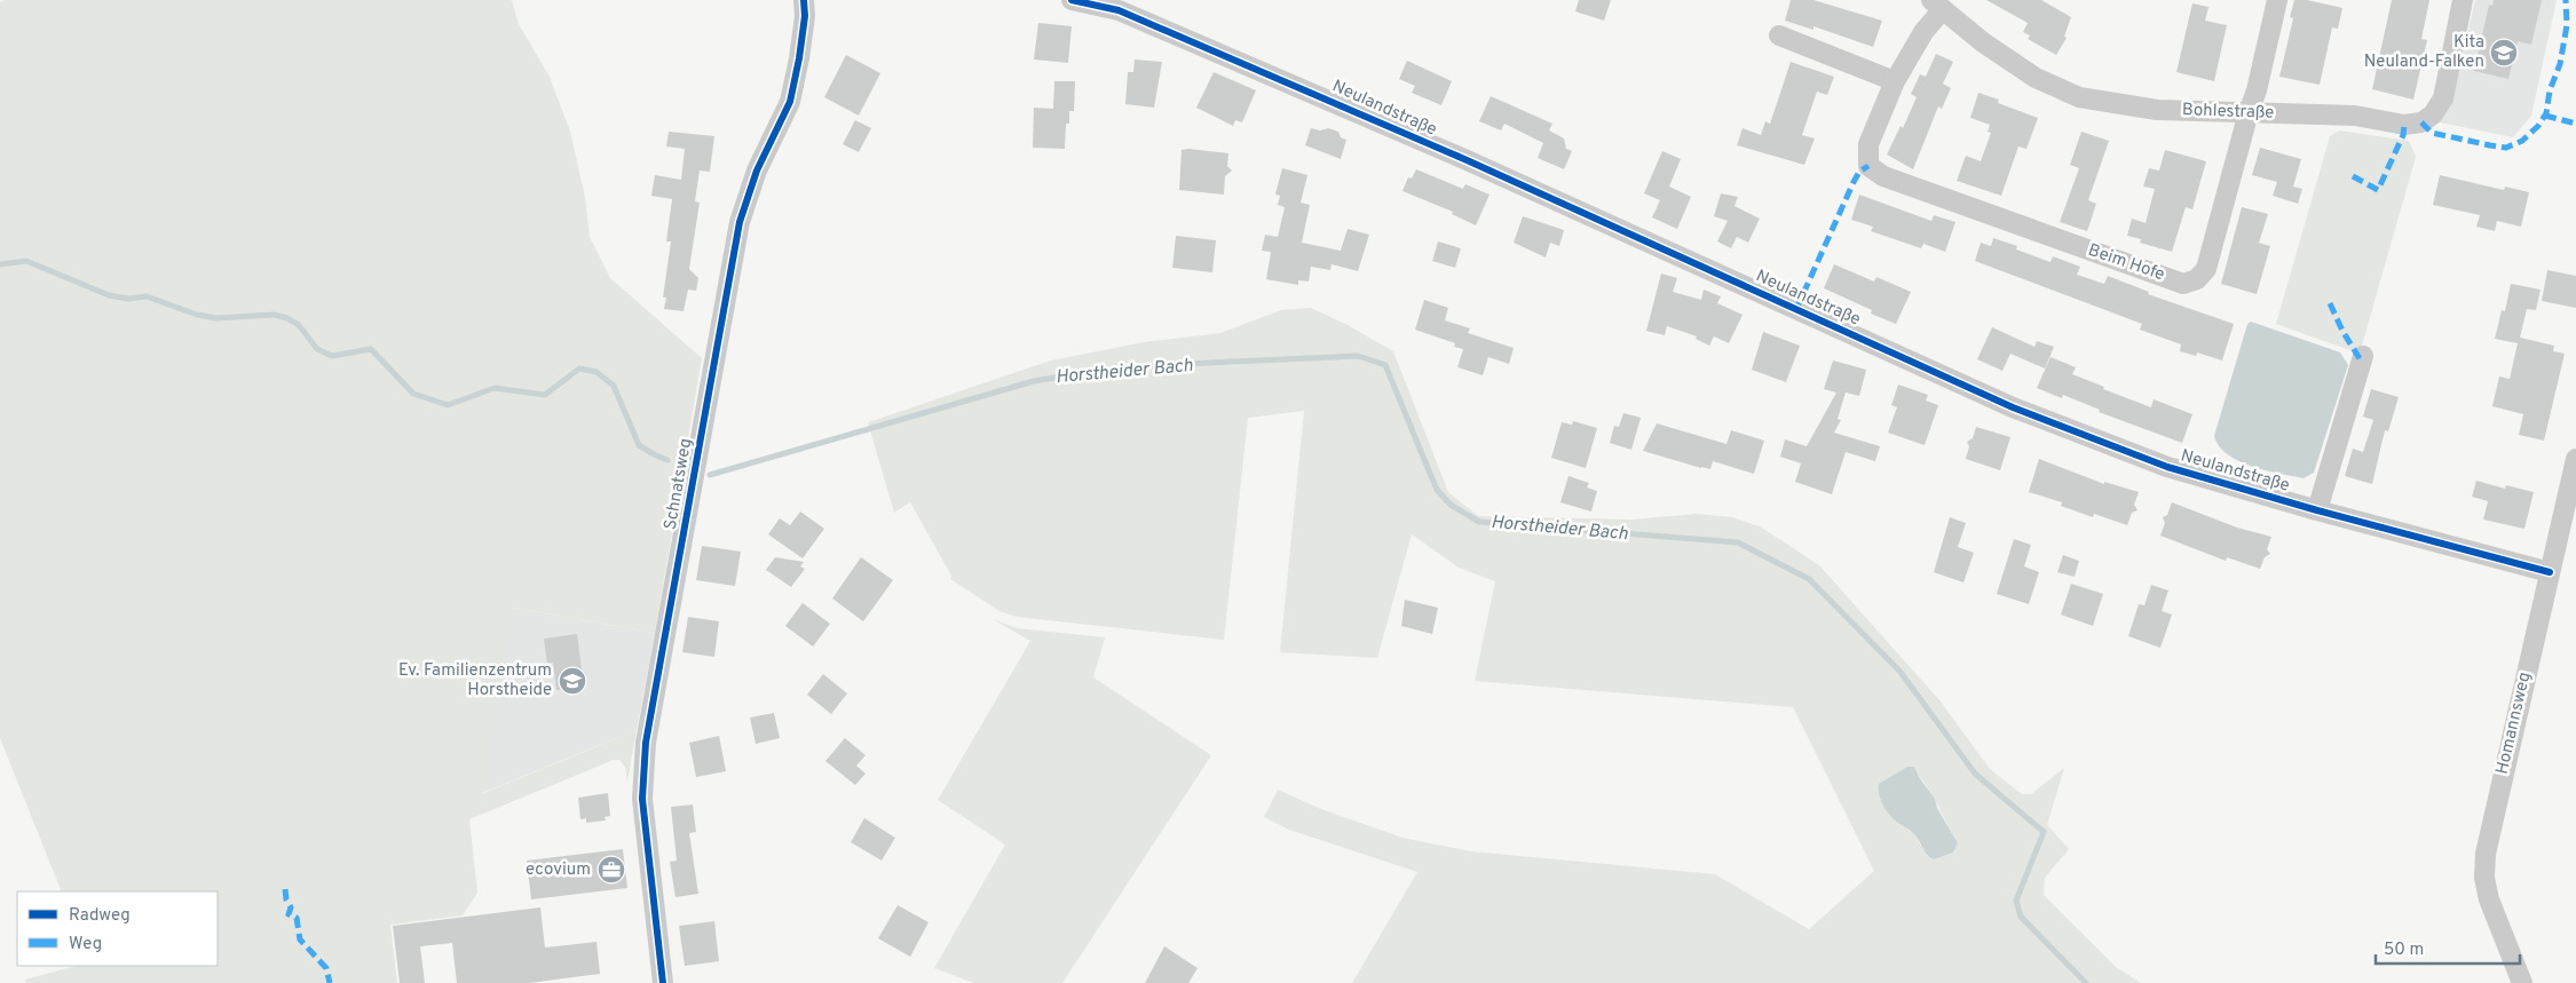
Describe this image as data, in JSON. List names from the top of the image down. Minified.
{"streets":{"street":["Neulandstraße","Bohlestraße","Beim Hofe","Schnatsweg","Homannsweg"]},"crossings":[["Neulandstraße","Homannsweg"],["Bohlestraße","Beim Hofe"]],"water":["Horstheider Bach"],"places":{"school or university":["Kita Neuland-Falken","Ev. Familienzentrum Horstheide"],"office":["ecovium"]},"legend":["Radweg","Weg"],"scale_bar":"50 m"}
